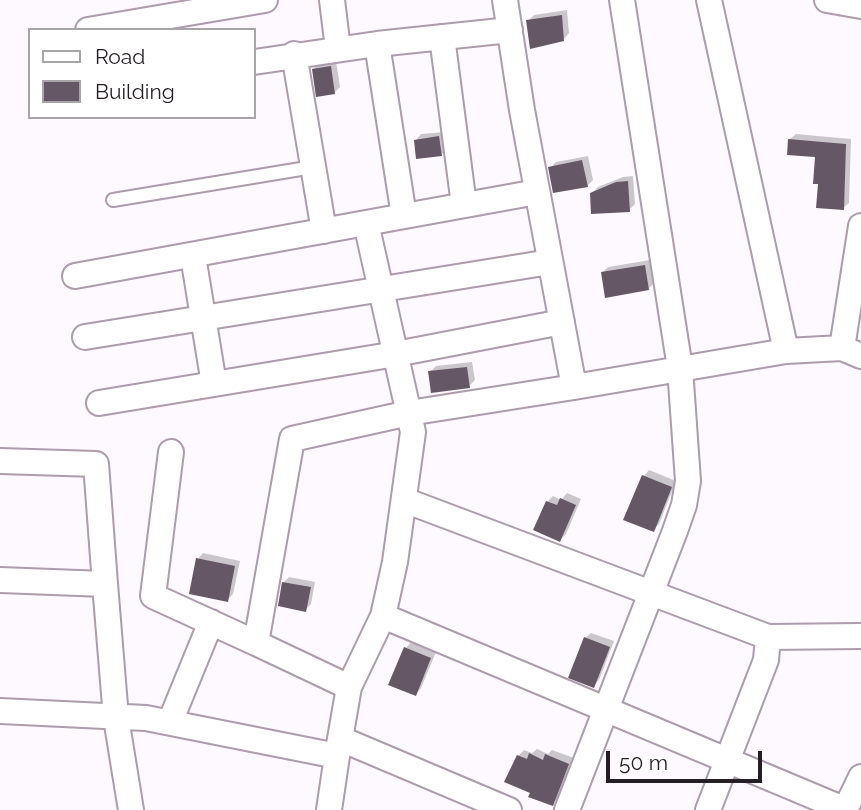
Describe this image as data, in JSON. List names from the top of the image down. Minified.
{"legend":["Road","Building"],"scale_bar":"50 m"}
